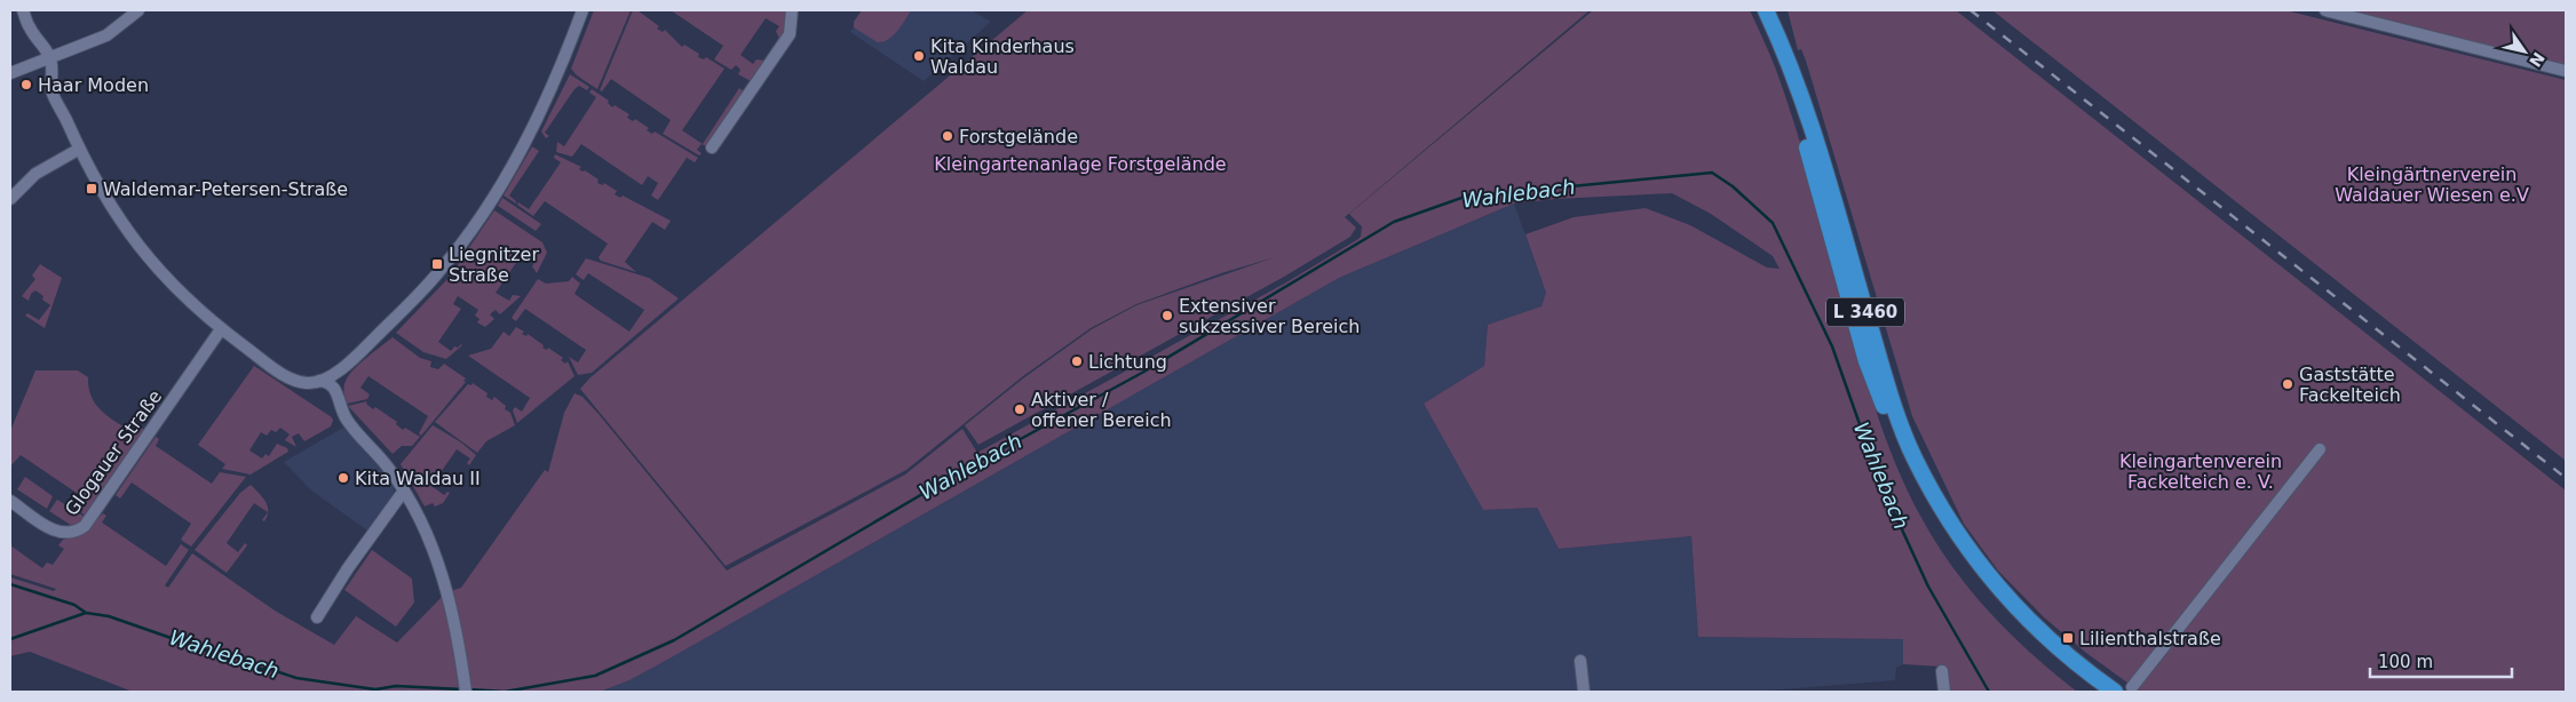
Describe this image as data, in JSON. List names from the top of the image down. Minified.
{"streets":{"main road":["L 3460"],"street":["Glogauer Straße"]},"water":["Wahlebach"],"parks":["Kleingartenanlage Forstgelände","Kleingärtnerverein Waldauer Wiesen e.V","Kleingartenverein Fackelteich e. V."],"places":{"other":["Kita Kinderhaus Waldau","Haar Moden","Forstgelände","Extensiver sukzessiver Bereich","Lichtung","Gaststätte Fackelteich","Aktiver / offener Bereich","Kita Waldau II"],"transit":["Waldemar-Petersen-Straße","Liegnitzer Straße","Lilienthalstraße"]},"scale_bar":"100 m","north":"bottom right"}
